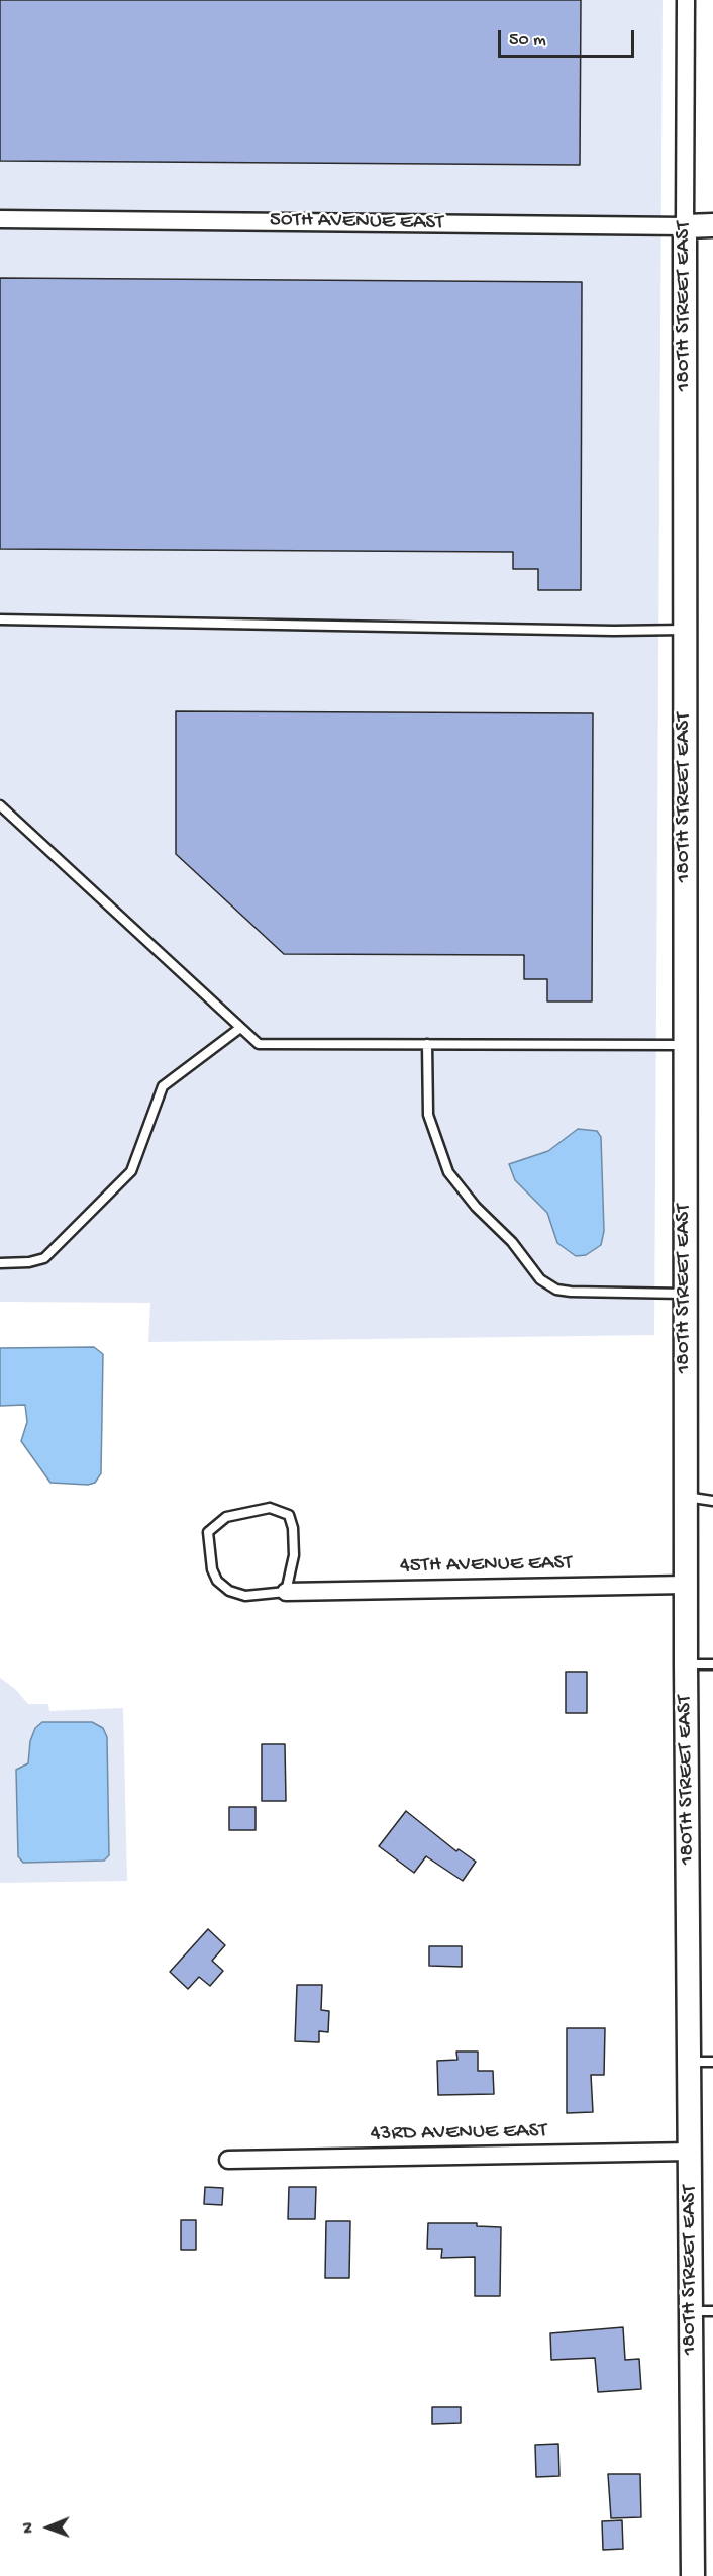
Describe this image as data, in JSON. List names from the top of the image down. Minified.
{"streets":{"street":["50TH AVENUE EAST","180TH STREET EAST","45TH AVENUE EAST","43RD AVENUE EAST"]},"crossings":[["50TH AVENUE EAST","180TH STREET EAST"],["180TH STREET EAST","45TH AVENUE EAST"],["180TH STREET EAST","43RD AVENUE EAST"]],"scale_bar":"50 m","north":"left"}
